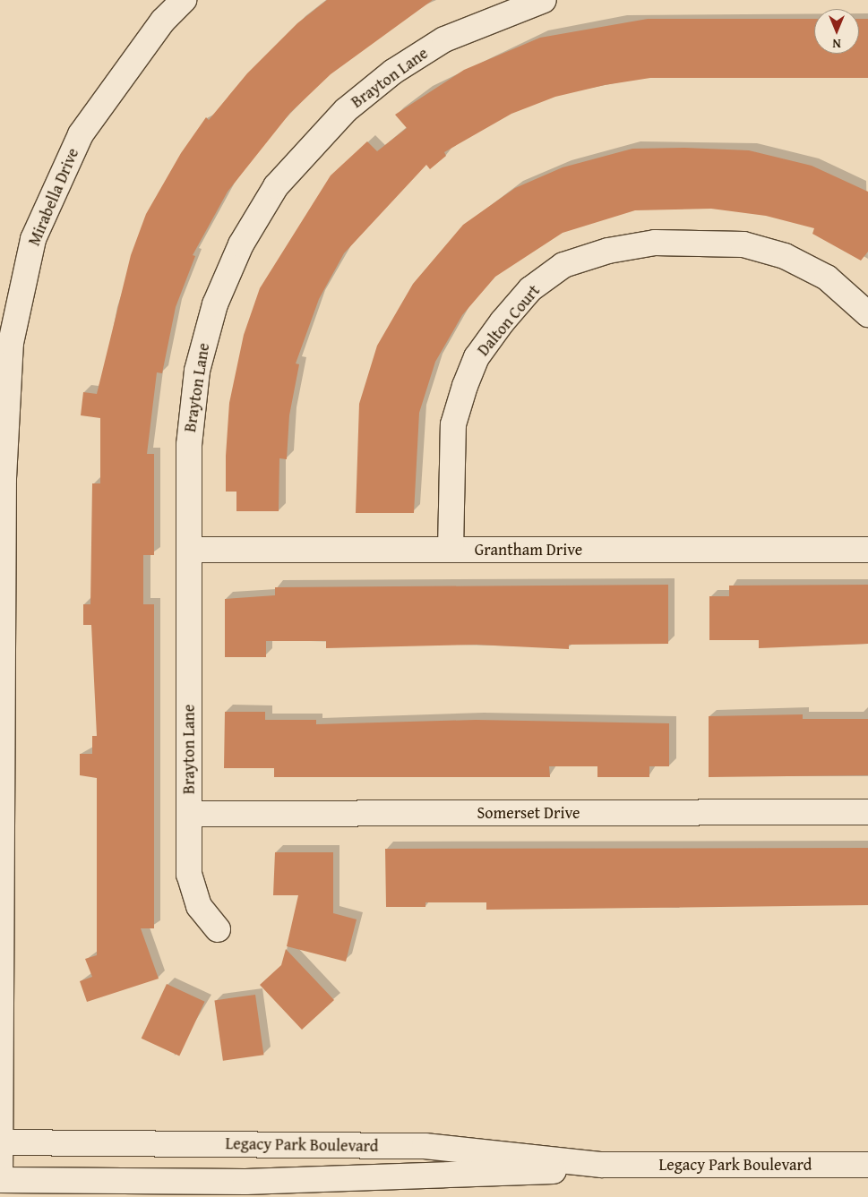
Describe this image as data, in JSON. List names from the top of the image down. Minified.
{"streets":{"street":["Brayton Lane","Mirabella Drive","Dalton Court","Grantham Drive","Somerset Drive","Legacy Park Boulevard"]},"crossings":[["Brayton Lane","Grantham Drive"],["Brayton Lane","Somerset Drive"],["Mirabella Drive","Legacy Park Boulevard"],["Dalton Court","Grantham Drive"]],"north":"bottom"}
